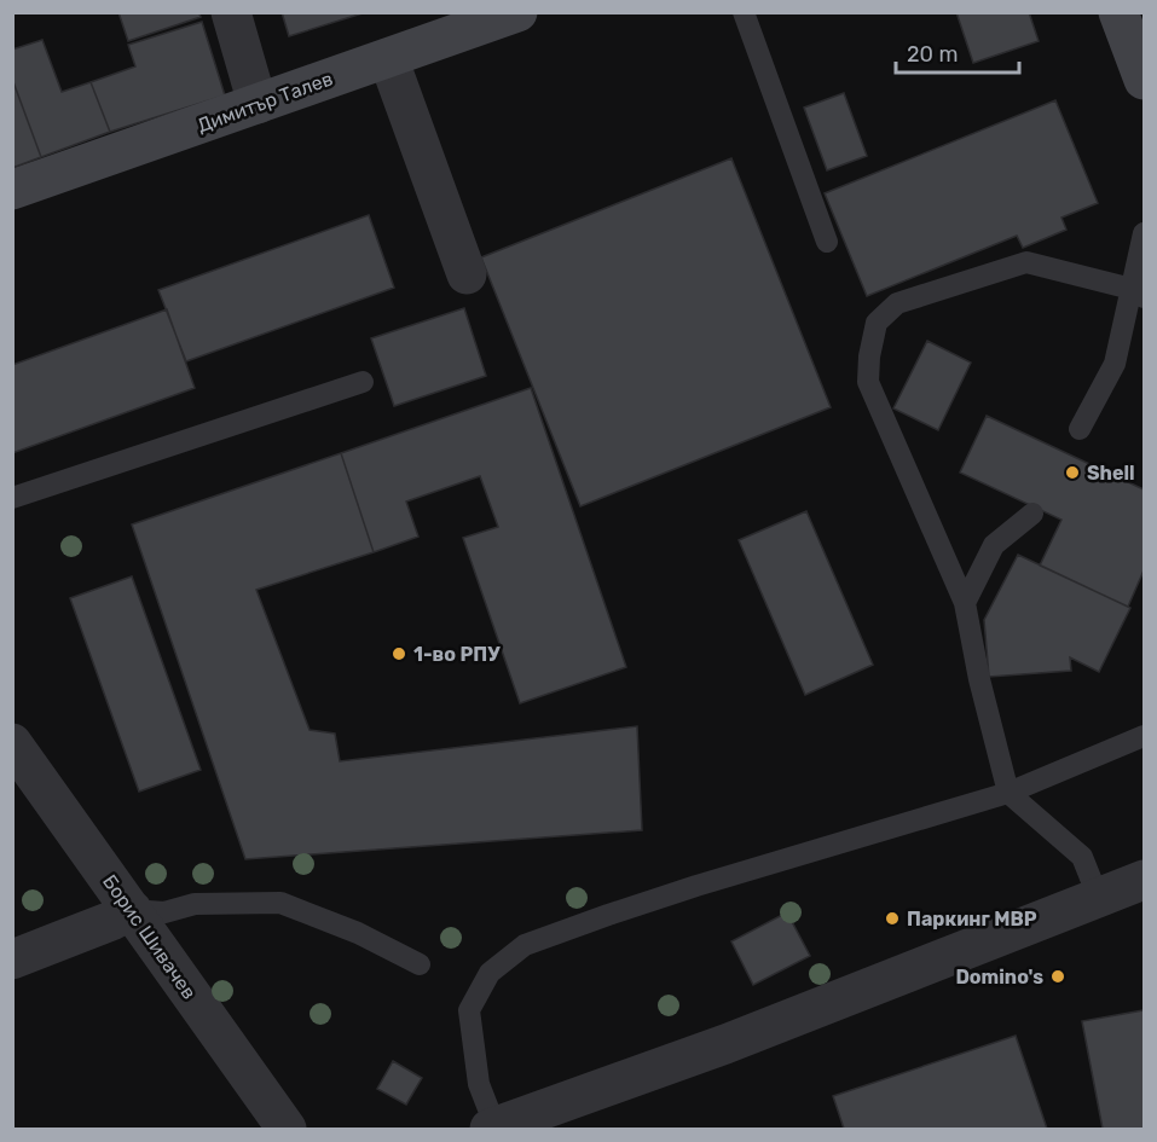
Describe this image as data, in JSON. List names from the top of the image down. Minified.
{"streets":{"street":["Димитър Талев","Борис Шивачев"]},"places":["Shell","1-во РПУ","Паркинг МВР","Domino's"],"scale_bar":"20 m"}
